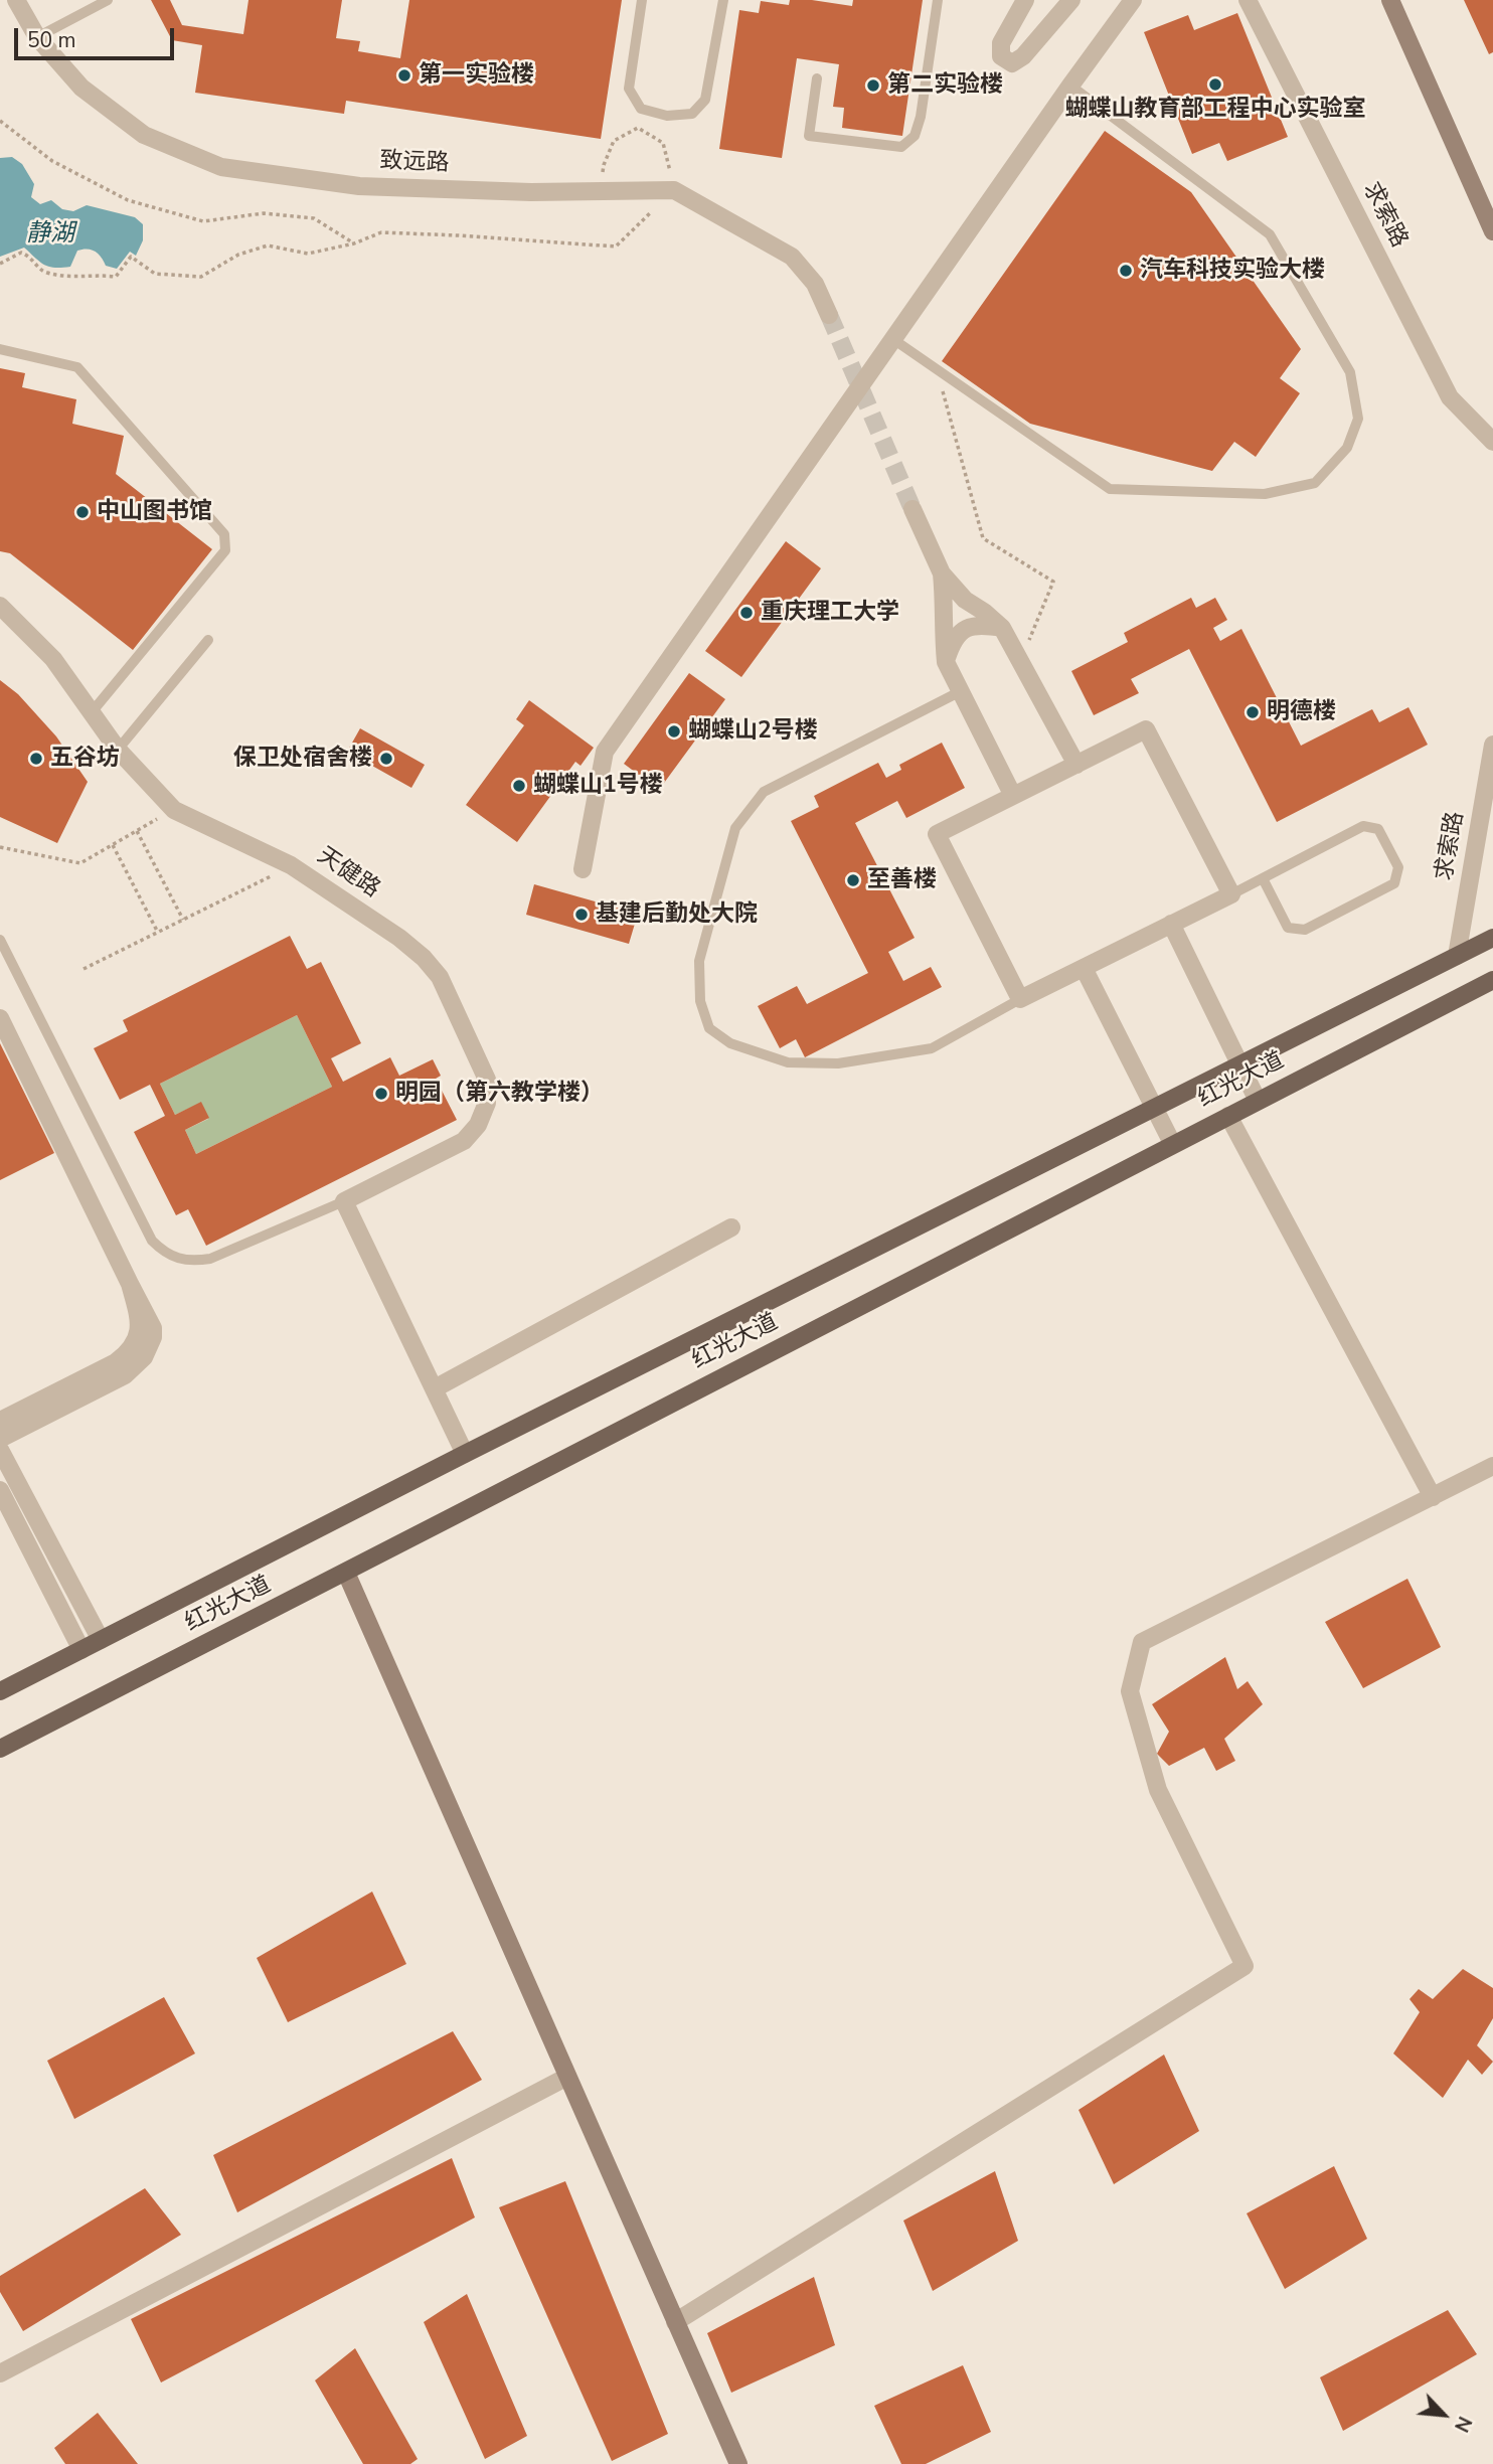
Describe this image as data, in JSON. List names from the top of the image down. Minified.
{"streets":{"main road":["红光大道"],"street":["致远路","求索路","天健路"]},"crossings":[["求索路","红光大道"]],"water":["静湖"],"places":["第一实验楼","蝴蝶山教育部工程中心实验室","第二实验楼","汽车科技实验大楼","中山图书馆","重庆理工大学","明德楼","蝴蝶山2号楼","五谷坊","保卫处宿舍楼","蝴蝶山1号楼","至善楼","基建后勤处大院","明园（第六教学楼）"],"scale_bar":"50 m","north":"bottom right"}
